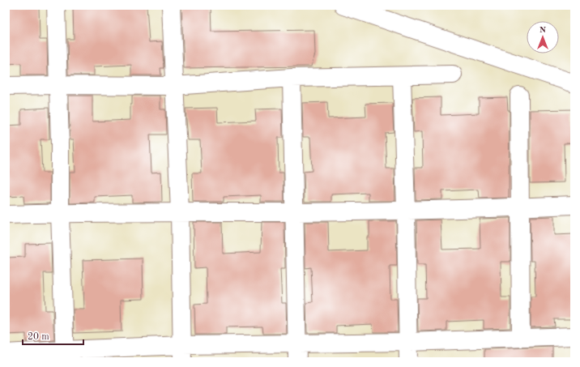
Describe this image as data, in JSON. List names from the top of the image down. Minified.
{"scale_bar":"20 m","north":"top"}
